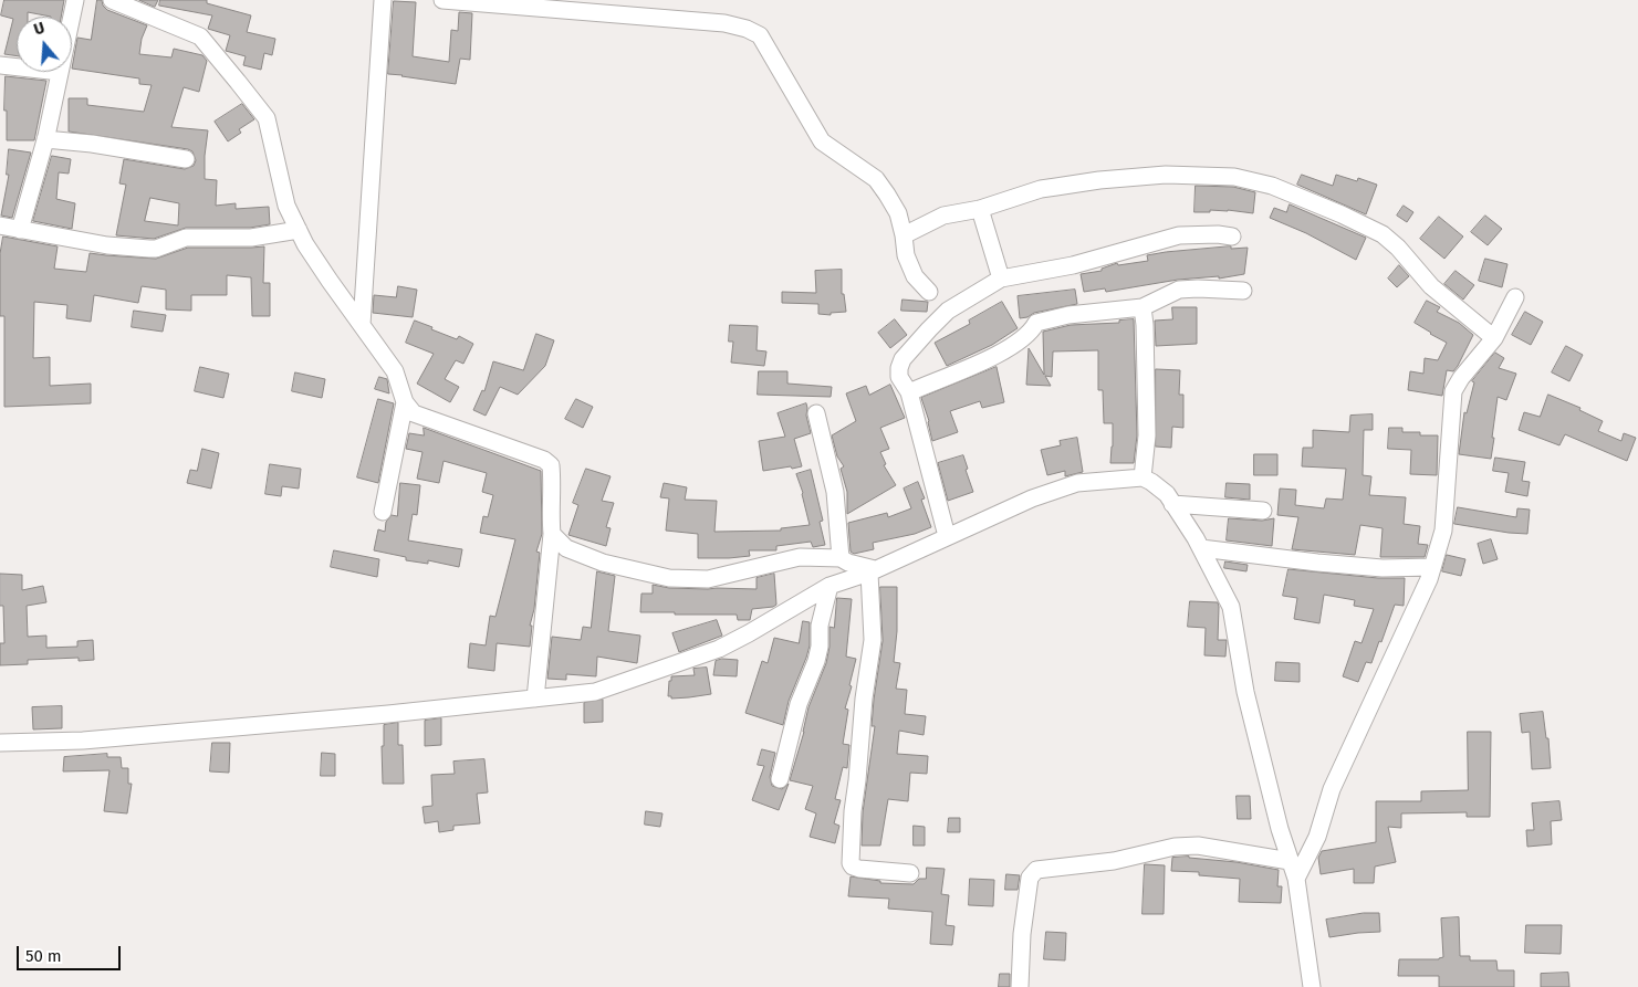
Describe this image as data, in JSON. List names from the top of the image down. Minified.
{"scale_bar":"50 m","north":"top"}
